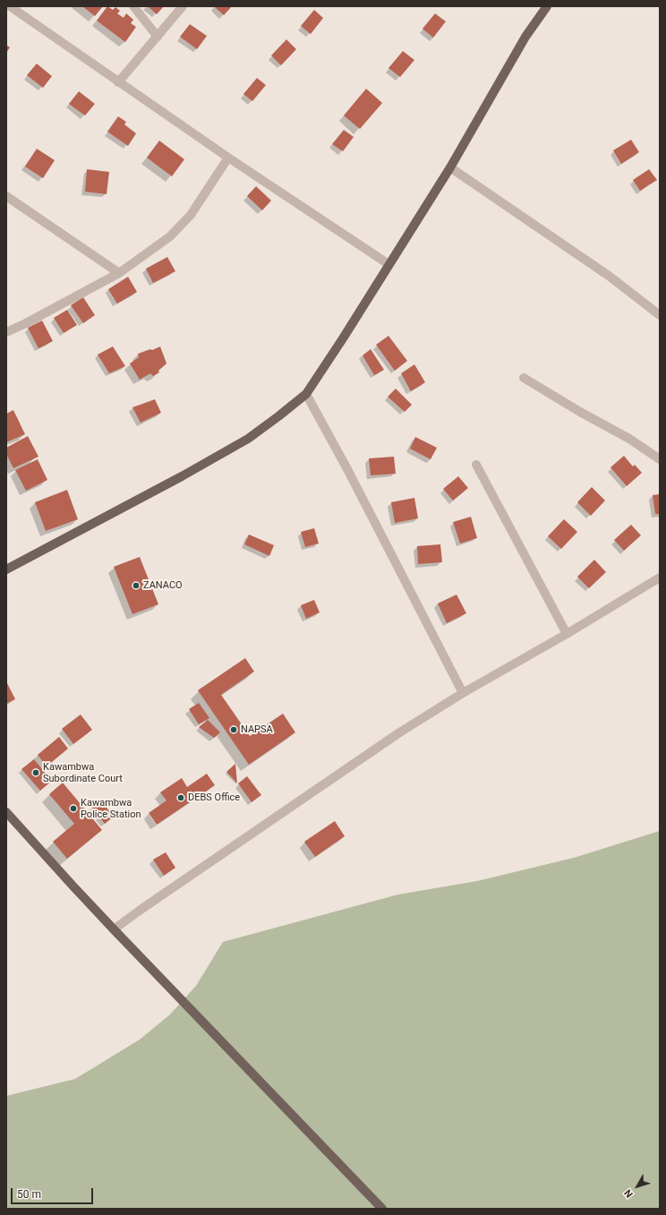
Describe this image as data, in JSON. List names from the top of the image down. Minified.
{"places":["ZANACO","NAPSA","Kawambwa Subordinate Court","DEBS Office","Kawambwa Police Station"],"scale_bar":"50 m","north":"bottom left"}
